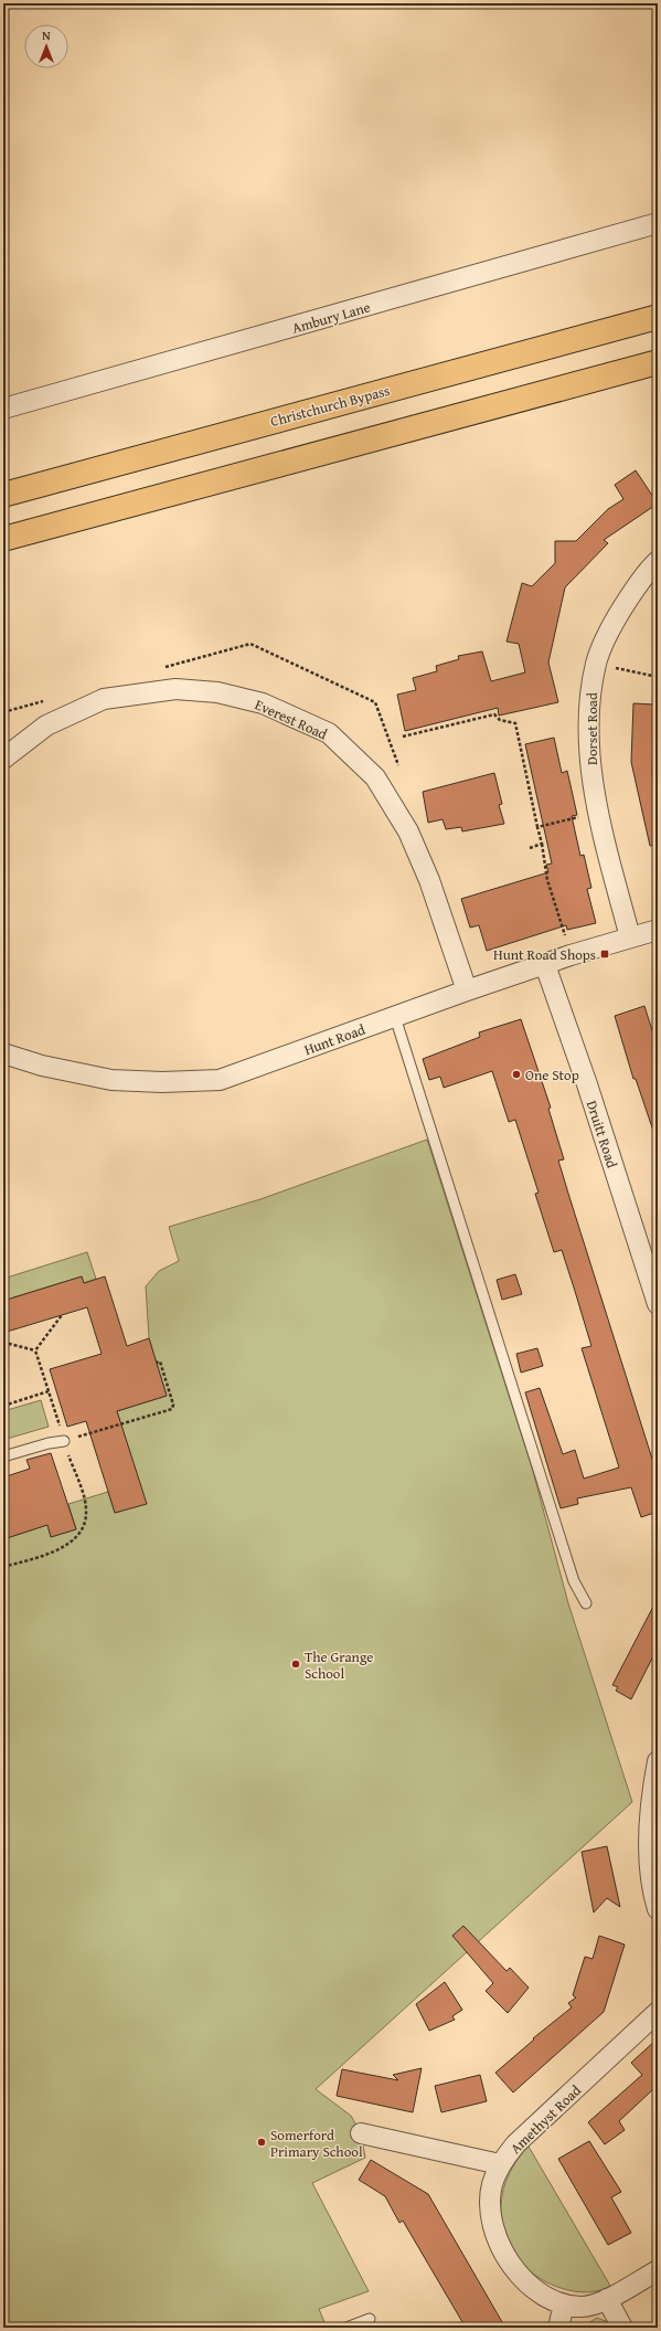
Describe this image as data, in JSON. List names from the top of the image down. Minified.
{"streets":{"main road":["Christchurch Bypass"],"street":["Ambury Lane","Everest Road","Dorset Road","Hunt Road","Druitt Road","Amethyst Road"]},"crossings":[["Everest Road","Hunt Road"],["Dorset Road","Hunt Road"],["Hunt Road","Druitt Road"]],"places":{"transit":["Hunt Road Shops"],"other":["One Stop","The Grange School","Somerford Primary School"]},"north":"top"}
